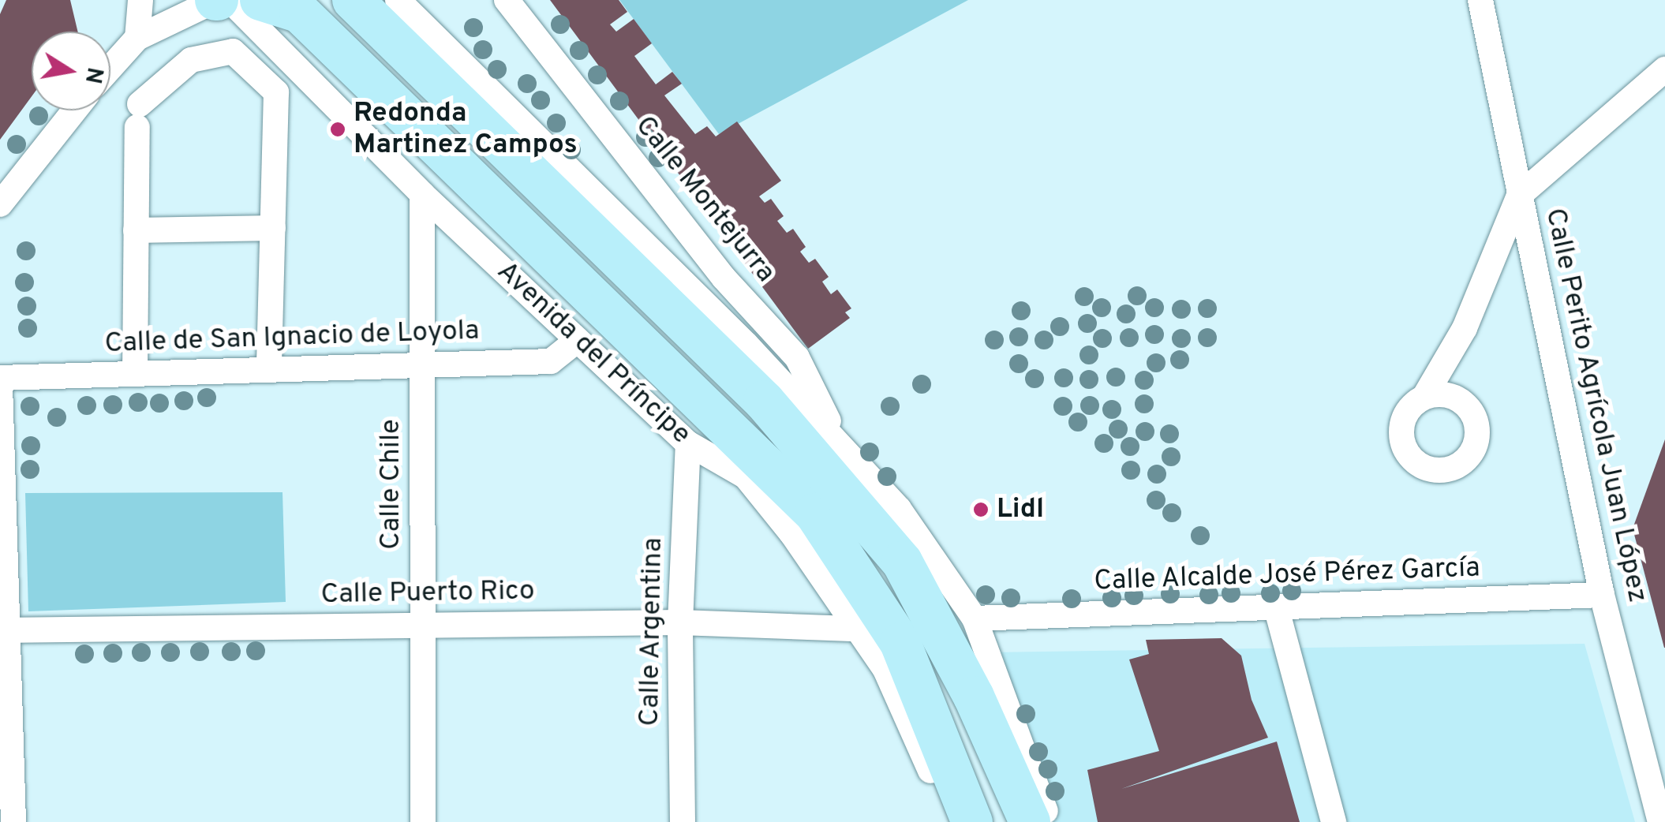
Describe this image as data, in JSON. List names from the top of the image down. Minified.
{"streets":{"main road":["Avenida del Príncipe"],"street":["Calle Montejurra","Calle de San Ignacio de Loyola","Calle Perito Agrícola Juan López","Calle Chile","Calle Alcalde José Pérez García","Calle Puerto Rico","Calle Argentina"]},"crossings":[["Calle de San Ignacio de Loyola","Avenida del Príncipe"],["Calle de San Ignacio de Loyola","Calle Chile"],["Avenida del Príncipe","Calle Chile"],["Avenida del Príncipe","Calle Puerto Rico"],["Avenida del Príncipe","Calle Argentina"],["Calle Perito Agrícola Juan López","Calle Alcalde José Pérez García"],["Calle Chile","Calle Puerto Rico"],["Calle Puerto Rico","Calle Argentina"]],"places":["Redonda Martinez Campos","Lidl"],"north":"right"}
